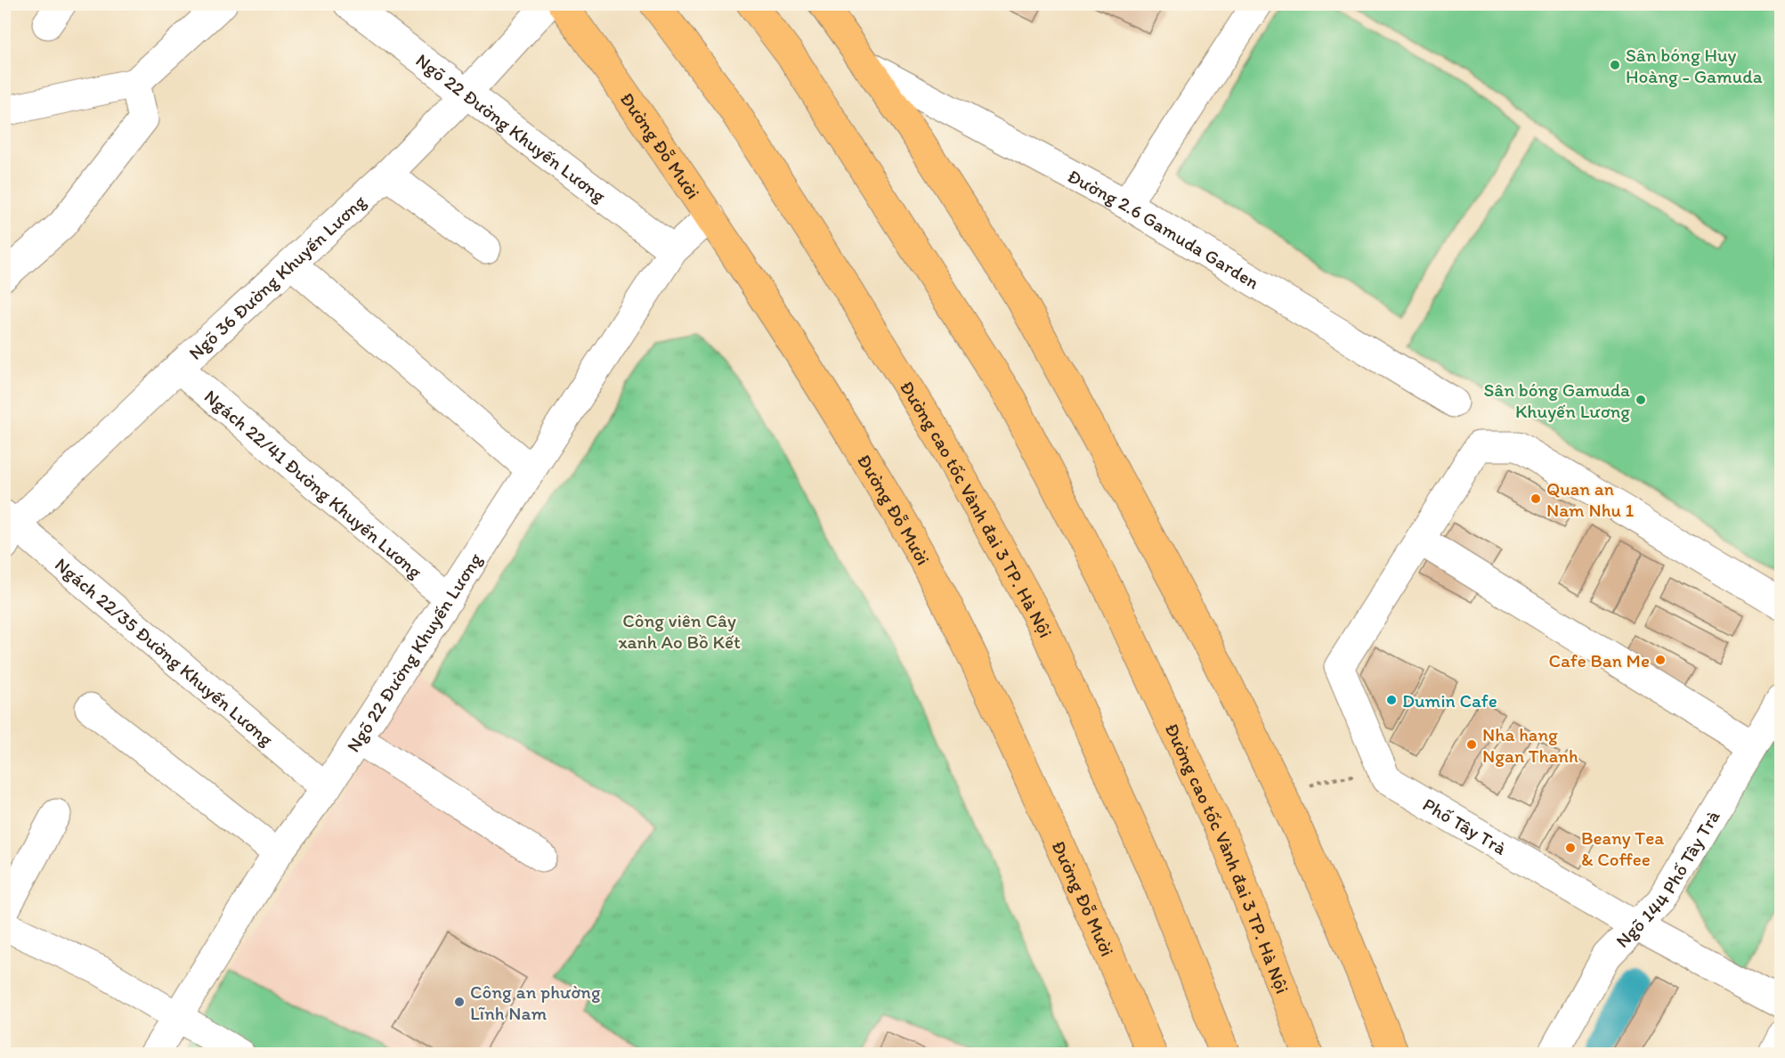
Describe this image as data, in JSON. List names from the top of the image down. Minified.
{"streets":{"main road":["Đường Đỗ Mười","Đường cao tốc Vành đai 3 TP. Hà Nội"],"street":["Ngõ 22 Đường Khuyến Lương","Đường 2.6 Gamuda Garden","Ngõ 36 Đường Khuyến Lương","Ngách 22/41 Đường Khuyến Lương","Ngách 22/35 Đường Khuyến Lương","Phố Tây Trà","Ngõ 144 Phố Tây Trà"]},"crossings":[["Ngõ 22 Đường Khuyến Lương","Đường Đỗ Mười"],["Ngõ 22 Đường Khuyến Lương","Ngõ 36 Đường Khuyến Lương"],["Ngõ 22 Đường Khuyến Lương","Ngách 22/41 Đường Khuyến Lương"],["Ngõ 22 Đường Khuyến Lương","Ngách 22/35 Đường Khuyến Lương"],["Ngõ 36 Đường Khuyến Lương","Ngách 22/41 Đường Khuyến Lương"],["Ngõ 36 Đường Khuyến Lương","Ngách 22/35 Đường Khuyến Lương"],["Phố Tây Trà","Ngõ 144 Phố Tây Trà"]],"parks":["Công viên Cây xanh Ao Bồ Kết"],"places":["Sân bóng Huy Hoàng - Gamuda","Sân bóng Gamuda Khuyến Lương","Quan an Nam Nhu 1","Cafe Ban Me","Dumin Cafe","Nha hang Ngan Thanh","Beany Tea & Coffee","Công an phường Lĩnh Nam"]}
